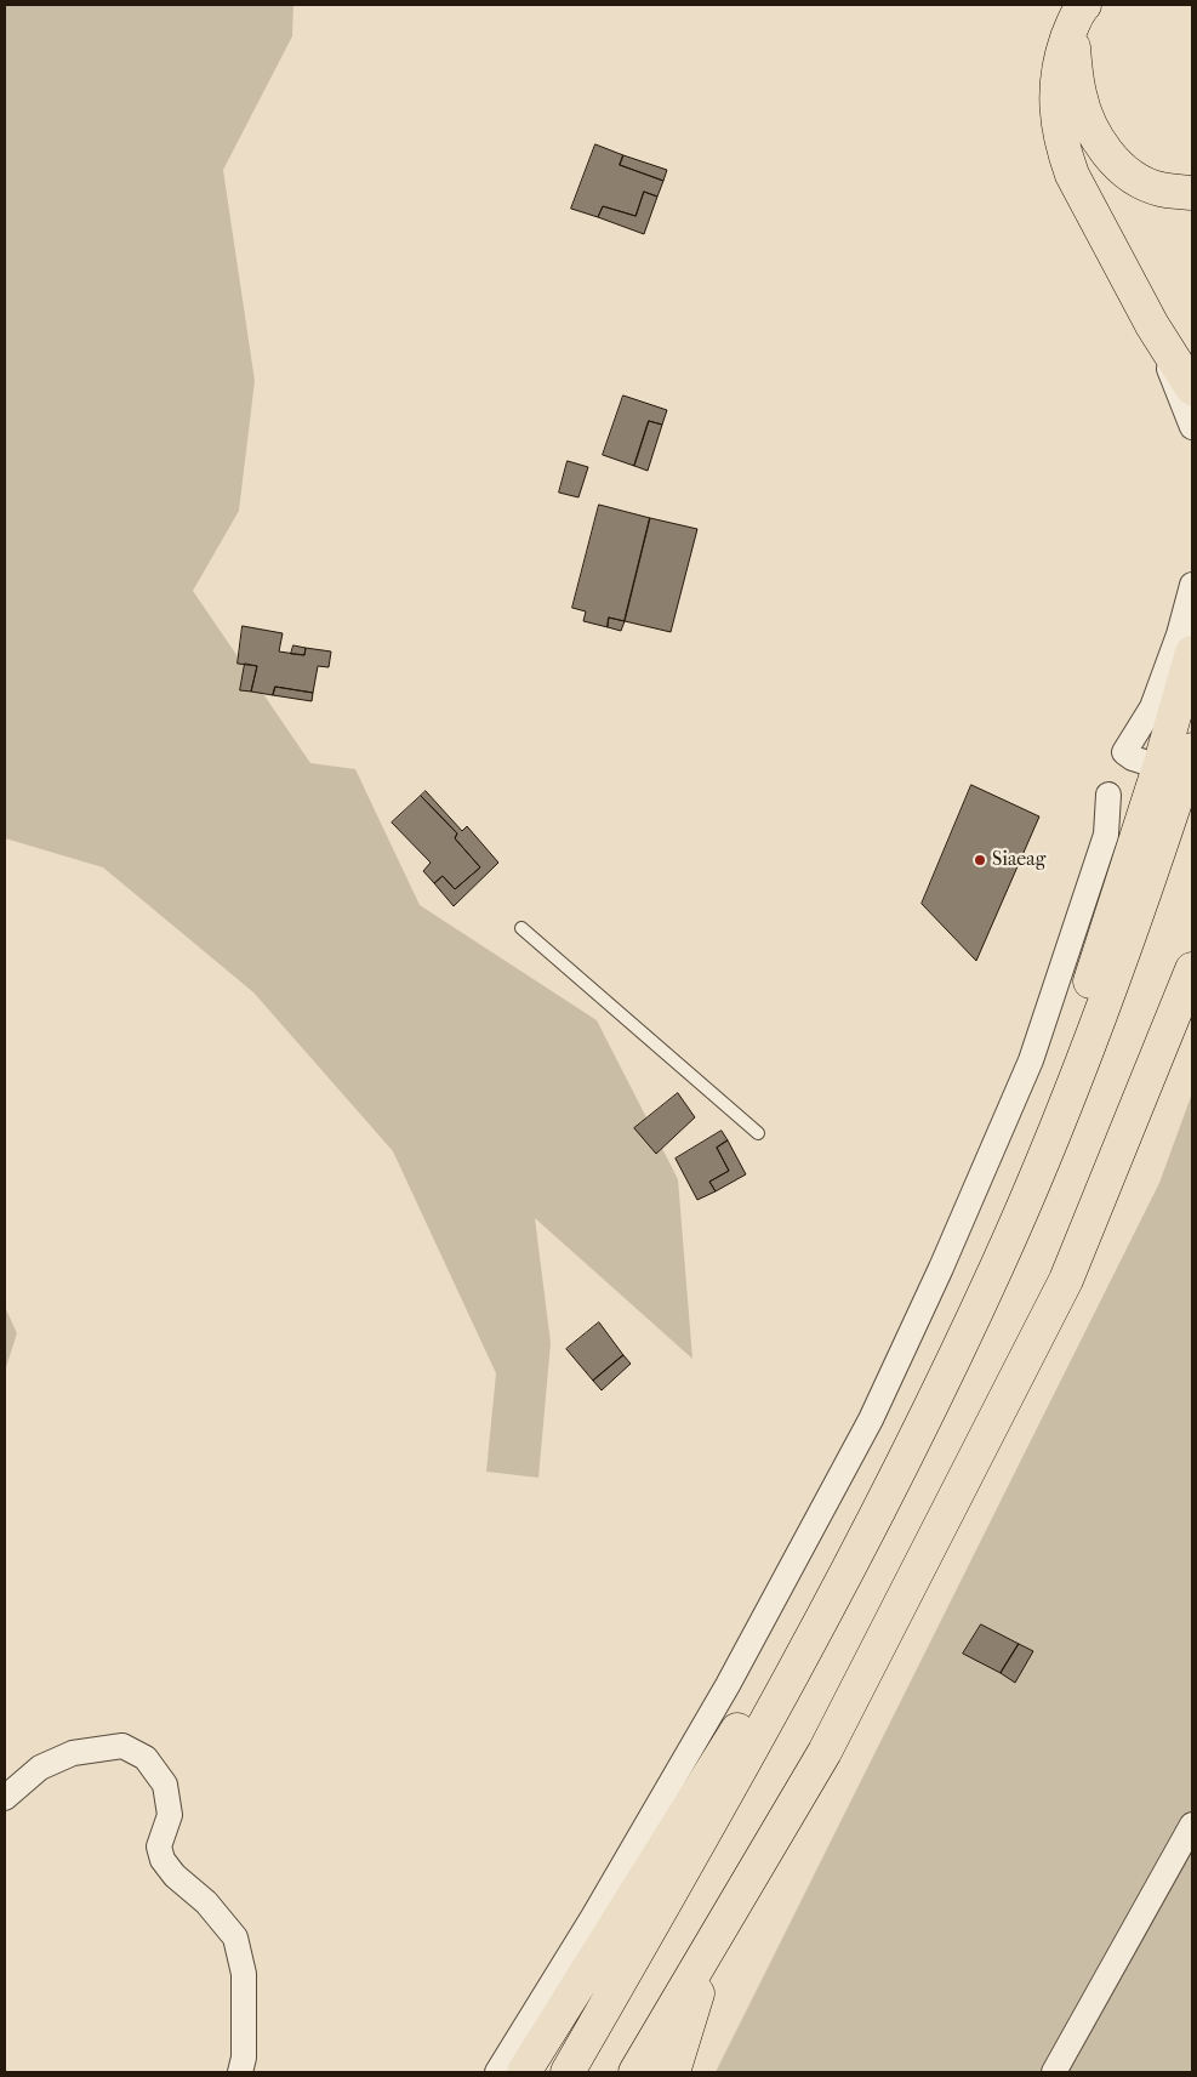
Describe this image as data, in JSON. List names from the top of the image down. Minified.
{"places":["Siaeag"]}
